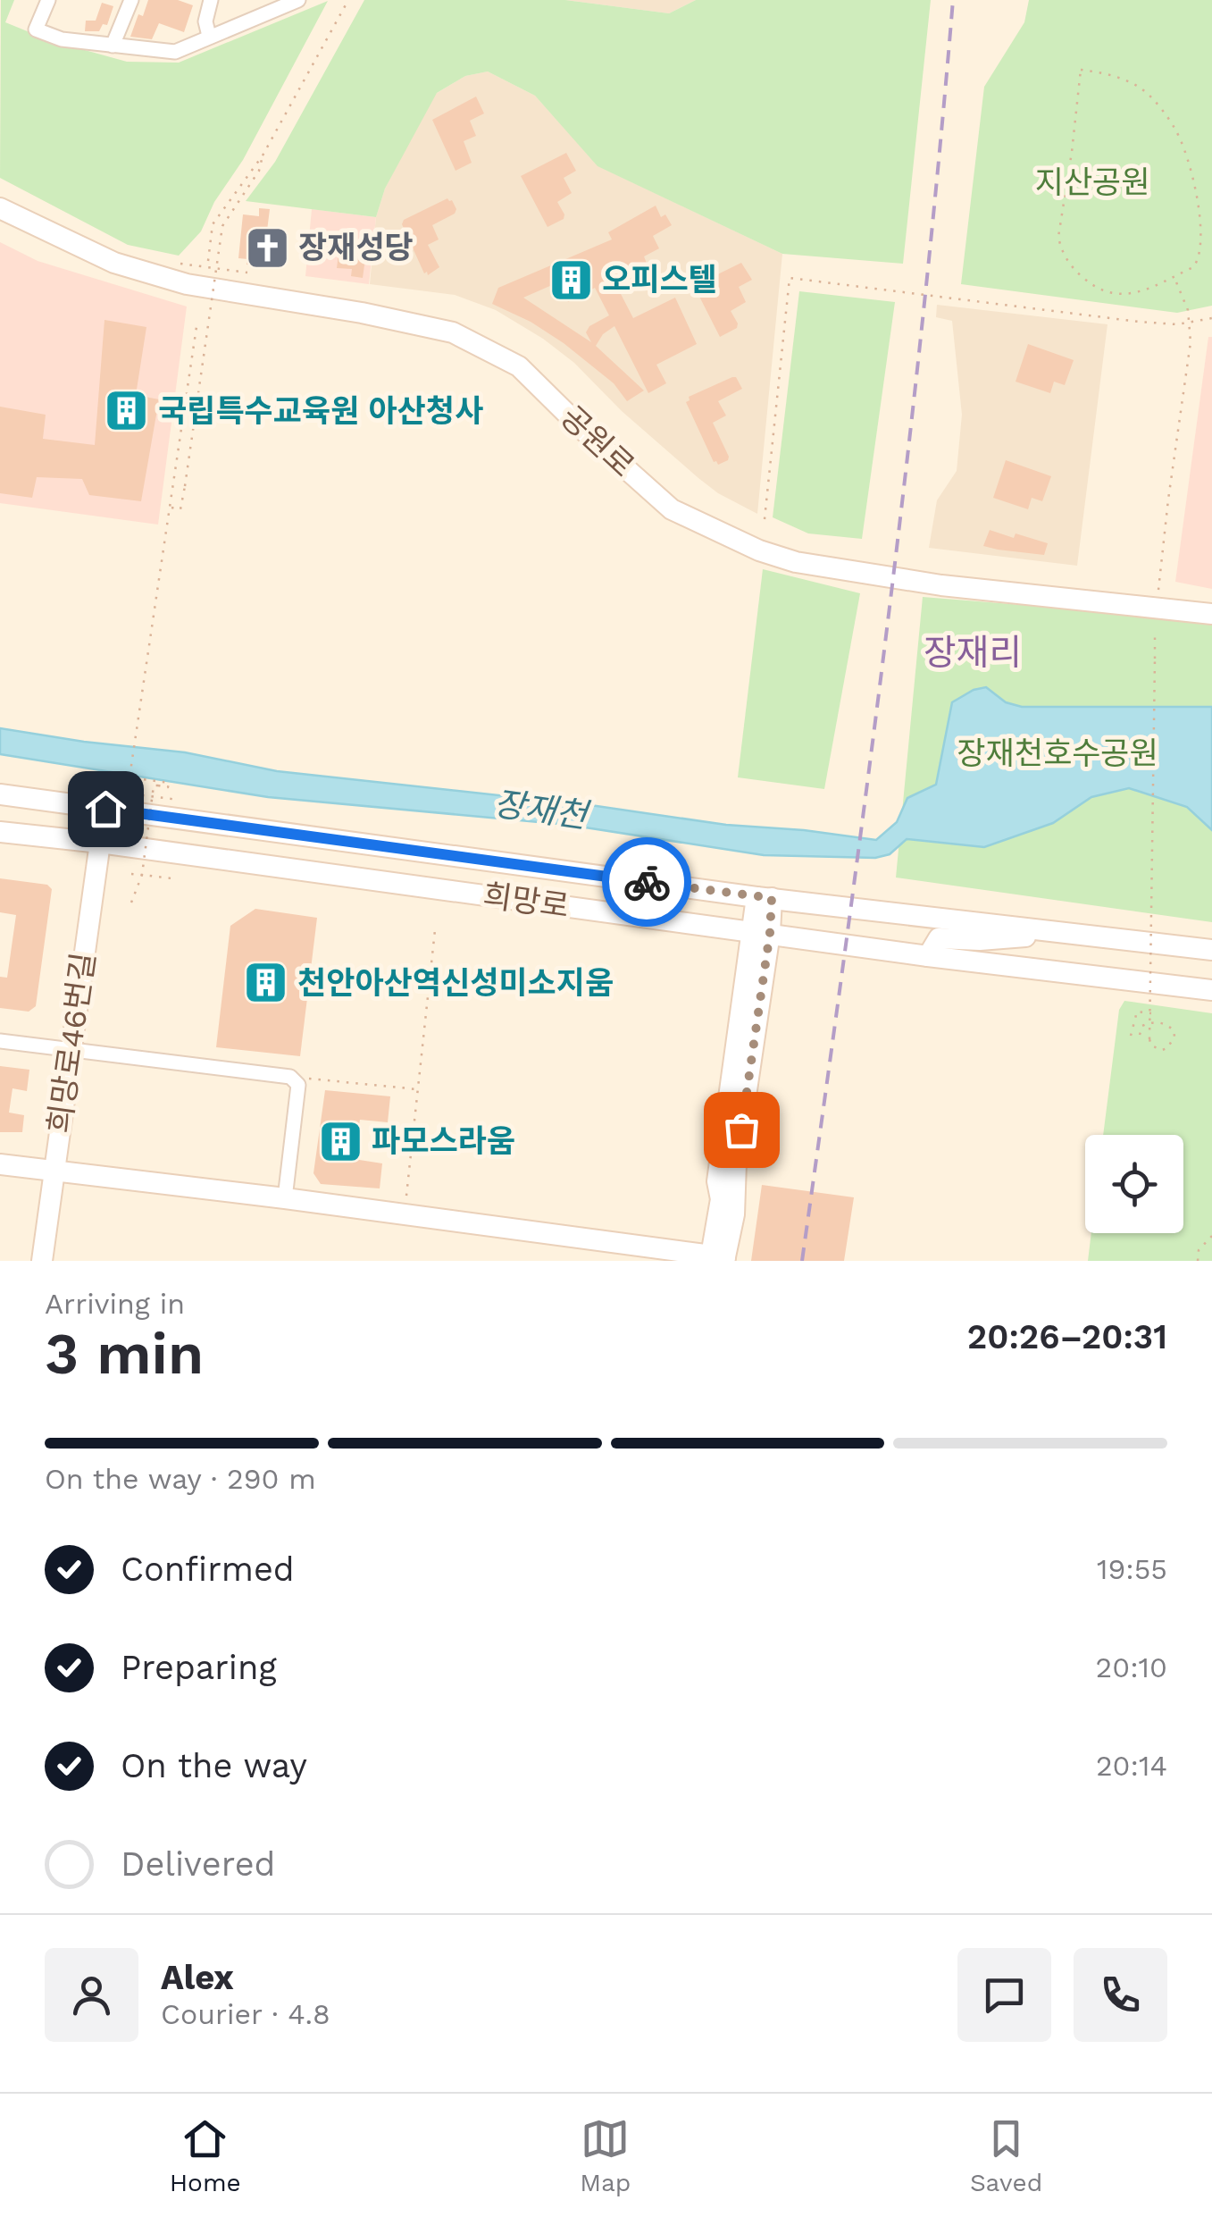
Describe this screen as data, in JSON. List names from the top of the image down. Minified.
{"streets":{"street":["공원로","희망로","희망로46번길"]},"crossings":[["희망로","희망로46번길"]],"districts":["장재리"],"water":["장재천"],"parks":["지산공원","장재천호수공원"],"places":{"church":["장재성당"],"building":["오피스텔","국립특수교육원 아산청사","천안아산역신성미소지움","파모스라움"]},"page":{"heading":["3 min","Arriving in","20:26–20:31"],"panel":["Alex","Courier · 4.8"],"bar":"On the way · 290 m","list":[["Confirmed","19:55"],["Preparing","20:10"],["On the way","20:14"],"Delivered"],"tabs":["Home","Map","Saved"]}}
